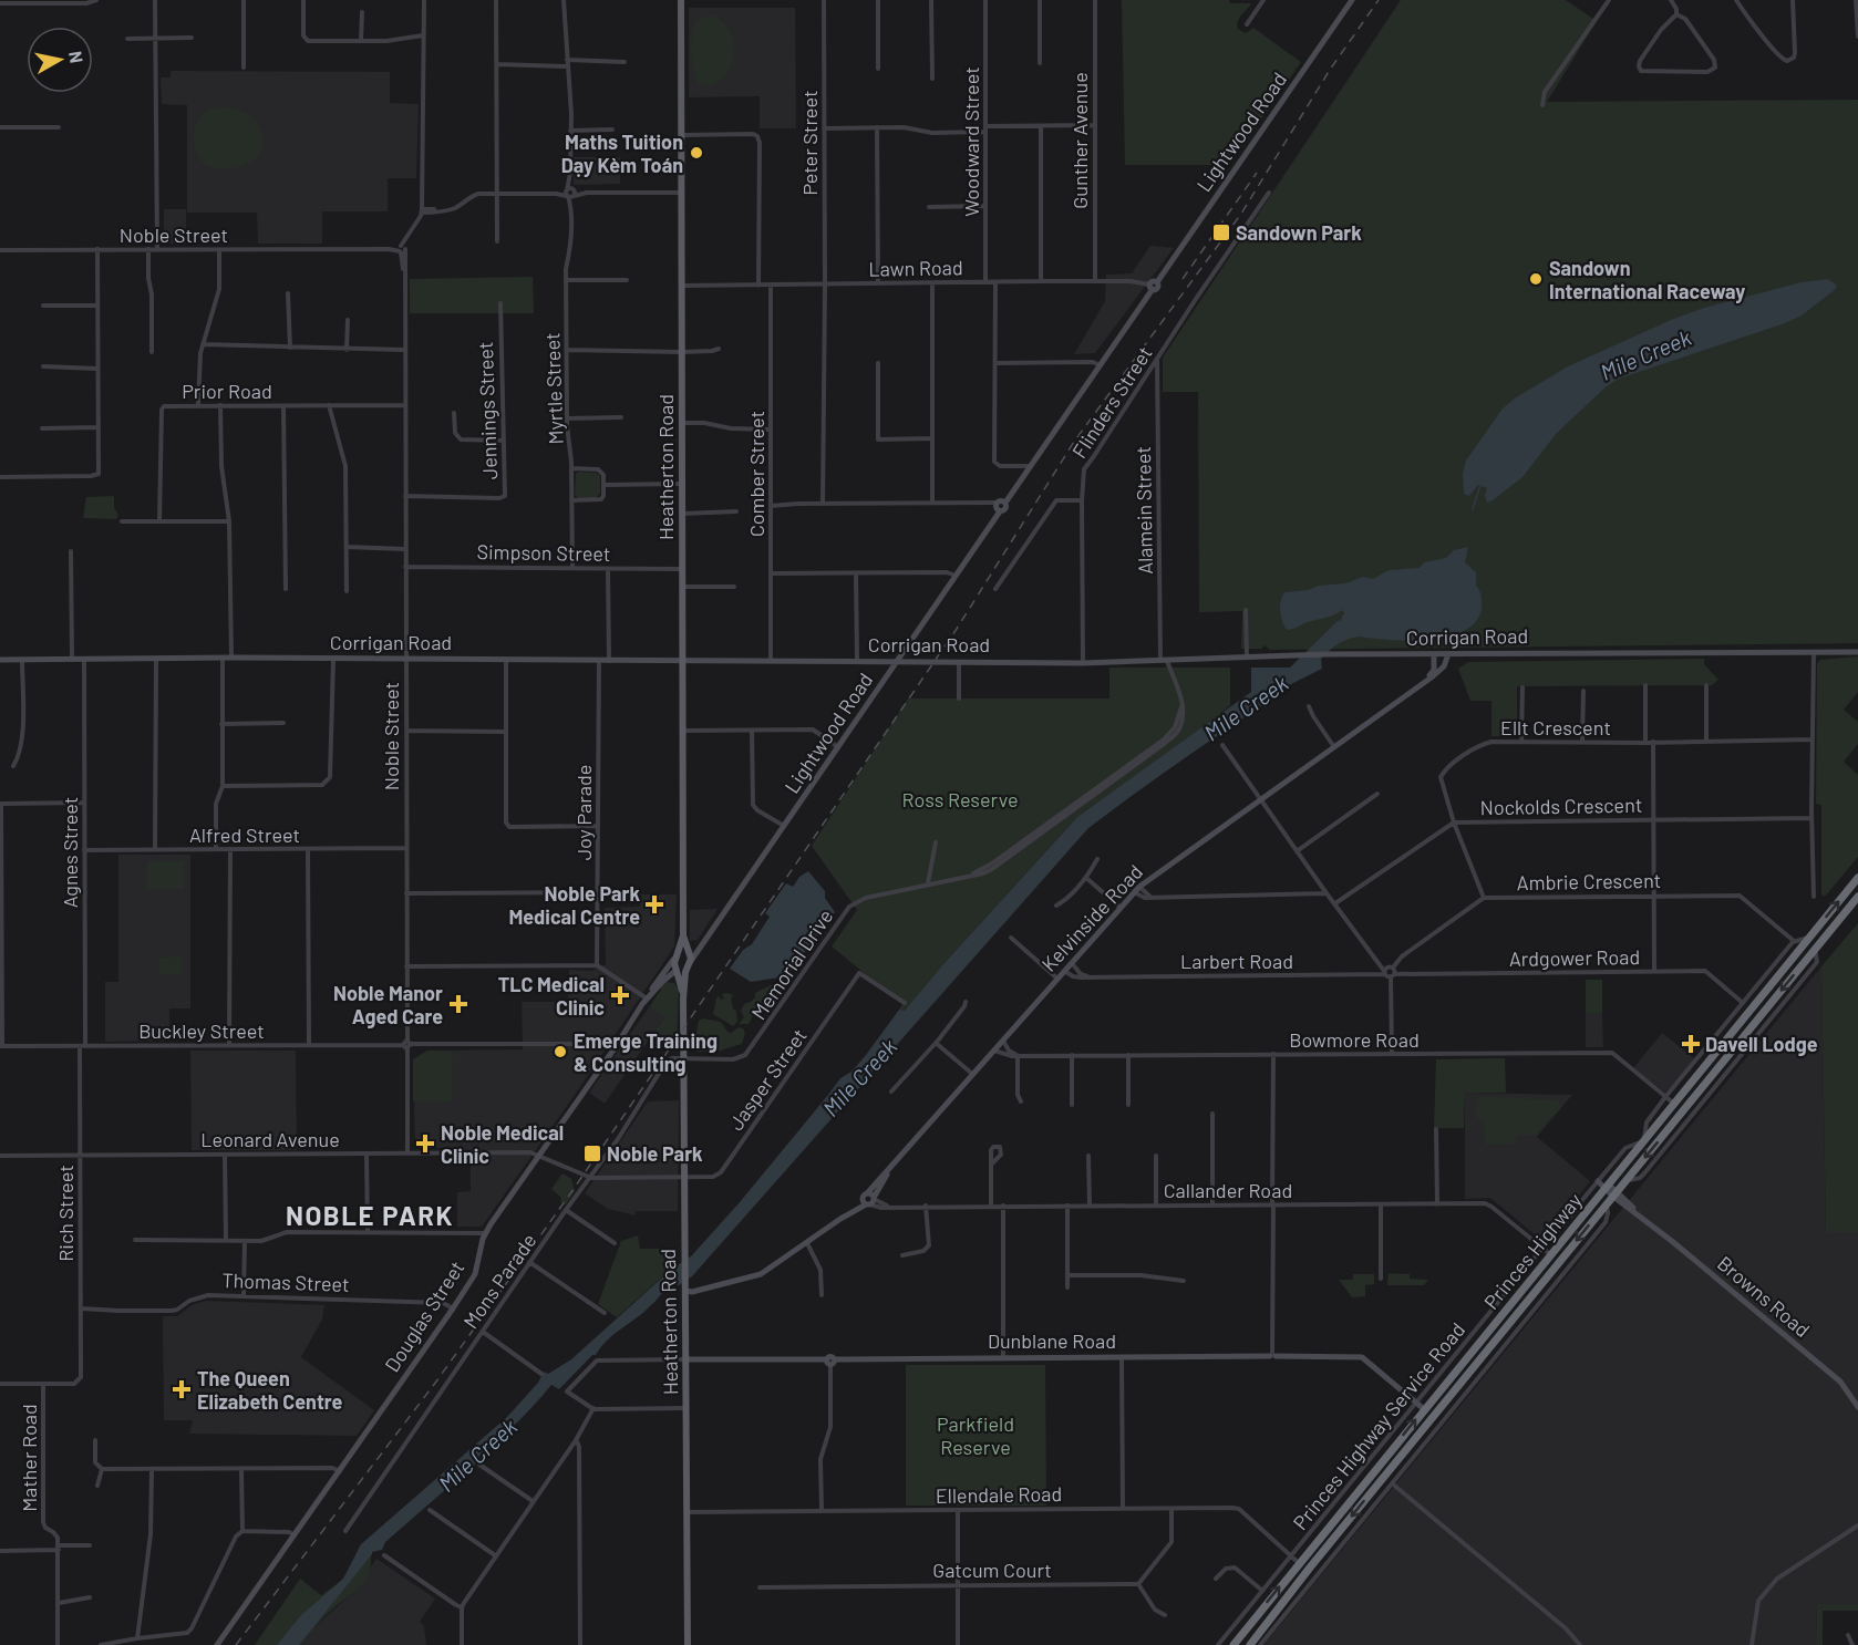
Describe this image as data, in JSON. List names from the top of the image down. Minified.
{"streets":{"highway":["Princes Highway"],"main road":["Lightwood Road","Heatherton Road","Corrigan Road","Kelvinside Road","Browns Road","Douglas Street","Dunblane Road"],"street":["Gunther Avenue","Woodward Street","Peter Street","Noble Street","Lawn Road","Myrtle Street","Prior Road","Flinders Street","Jennings Street","Comber Street","Alamein Street","Simpson Street","Ellt Crescent","Nockolds Crescent","Joy Parade","Alfred Street","Agnes Street","Ambrie Crescent","Ardgower Road","Larbert Road","Memorial Drive","Buckley Street","Bowmore Road","Jasper Street","Leonard Avenue","Callander Road","Rich Street","Mons Parade","Thomas Street","Princes Highway Service Road","Mather Road","Ellendale Road","Gatcum Court"]},"crossings":[["Lightwood Road","Lawn Road"],["Lightwood Road","Heatherton Road"],["Lightwood Road","Corrigan Road"],["Gunther Avenue","Lawn Road"],["Woodward Street","Lawn Road"],["Peter Street","Lawn Road"],["Noble Street","Prior Road"],["Noble Street","Jennings Street"],["Noble Street","Simpson Street"],["Noble Street","Corrigan Road"],["Noble Street","Alfred Street"],["Noble Street","Buckley Street"],["Noble Street","Leonard Avenue"],["Lawn Road","Heatherton Road"],["Lawn Road","Comber Street"],["Myrtle Street","Simpson Street"],["Flinders Street","Alamein Street"],["Flinders Street","Corrigan Road"],["Heatherton Road","Simpson Street"],["Heatherton Road","Corrigan Road"],["Heatherton Road","Kelvinside Road"],["Heatherton Road","Memorial Drive"],["Heatherton Road","Jasper Street"],["Heatherton Road","Mons Parade"],["Heatherton Road","Douglas Street"],["Heatherton Road","Dunblane Road"],["Heatherton Road","Ellendale Road"],["Comber Street","Corrigan Road"],["Alamein Street","Corrigan Road"],["Alamein Street","Memorial Drive"],["Corrigan Road","Joy Parade"],["Corrigan Road","Agnes Street"],["Corrigan Road","Kelvinside Road"],["Corrigan Road","Memorial Drive"],["Ellt Crescent","Nockolds Crescent"],["Ellt Crescent","Ambrie Crescent"],["Alfred Street","Agnes Street"],["Agnes Street","Buckley Street"],["Agnes Street","Rich Street"],["Kelvinside Road","Larbert Road"],["Kelvinside Road","Bowmore Road"],["Kelvinside Road","Callander Road"],["Ardgower Road","Larbert Road"],["Memorial Drive","Mons Parade"],["Buckley Street","Rich Street"],["Buckley Street","Douglas Street"],["Bowmore Road","Princes Highway"],["Jasper Street","Mons Parade"],["Leonard Avenue","Rich Street"],["Leonard Avenue","Douglas Street"],["Callander Road","Princes Highway"],["Callander Road","Princes Highway Service Road"],["Rich Street","Thomas Street"],["Rich Street","Mather Road"],["Princes Highway","Browns Road"],["Princes Highway","Dunblane Road"],["Princes Highway","Princes Highway Service Road"],["Princes Highway","Ellendale Road"],["Thomas Street","Douglas Street"],["Browns Road","Princes Highway Service Road"],["Dunblane Road","Princes Highway Service Road"],["Princes Highway Service Road","Ellendale Road"]],"districts":["NOBLE PARK"],"water":["Mile Creek"],"parks":["Ross Reserve","Parkfield Reserve"],"places":{"other":["Maths Tuition Dạy Kèm Toán","Sandown International Raceway","Emerge Training & Consulting"],"transit":["Sandown Park","Noble Park"],"health":["Noble Park Medical Centre","TLC Medical Clinic","Noble Manor Aged Care","Davell Lodge","Noble Medical Clinic","The Queen Elizabeth Centre"]},"north":"right"}
